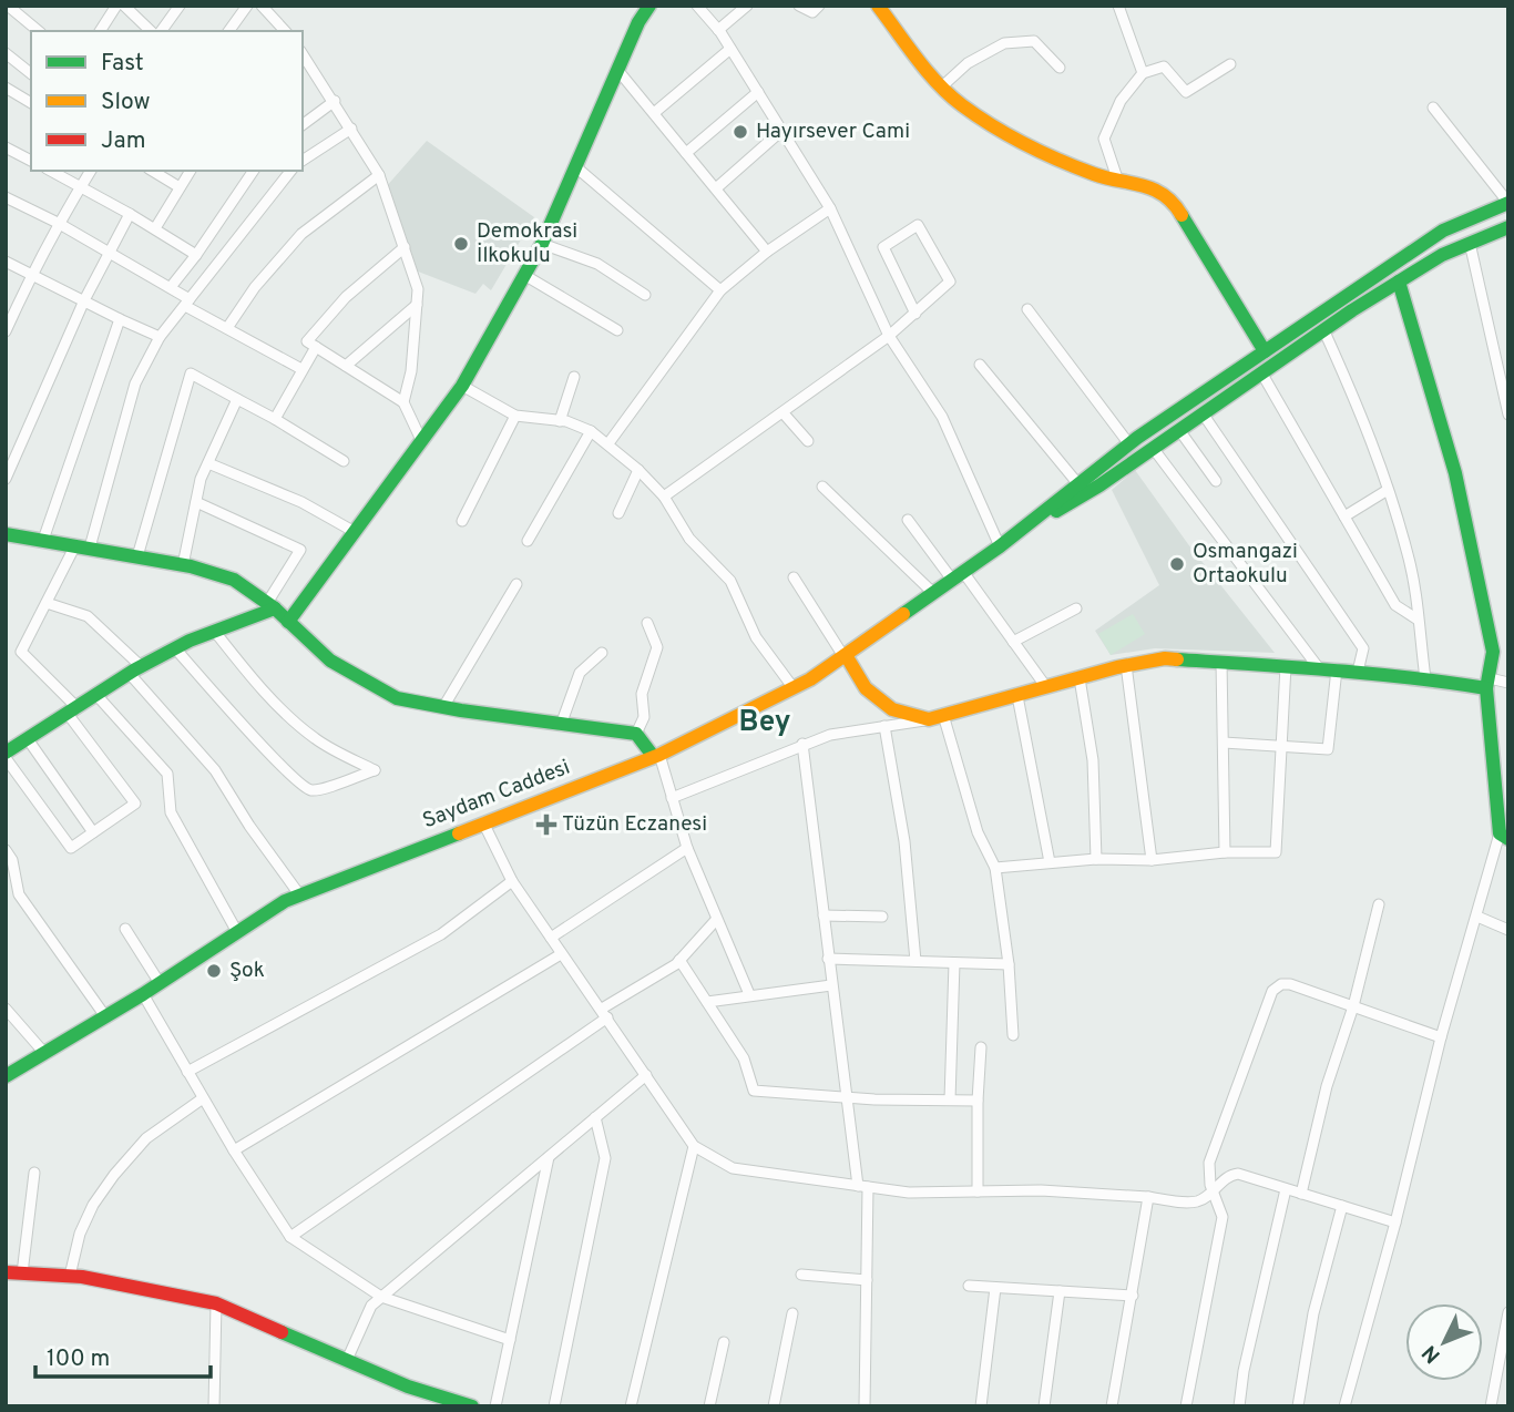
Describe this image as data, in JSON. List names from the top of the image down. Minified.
{"streets":{"main road":["Saydam Caddesi"]},"districts":["Bey"],"places":{"other":["Hayırsever Cami","Demokrasi İlkokulu","Osmangazi Ortaokulu","Şok"],"health":["Tüzün Eczanesi"]},"legend":["Fast","Slow","Jam"],"scale_bar":"100 m","north":"bottom left"}
